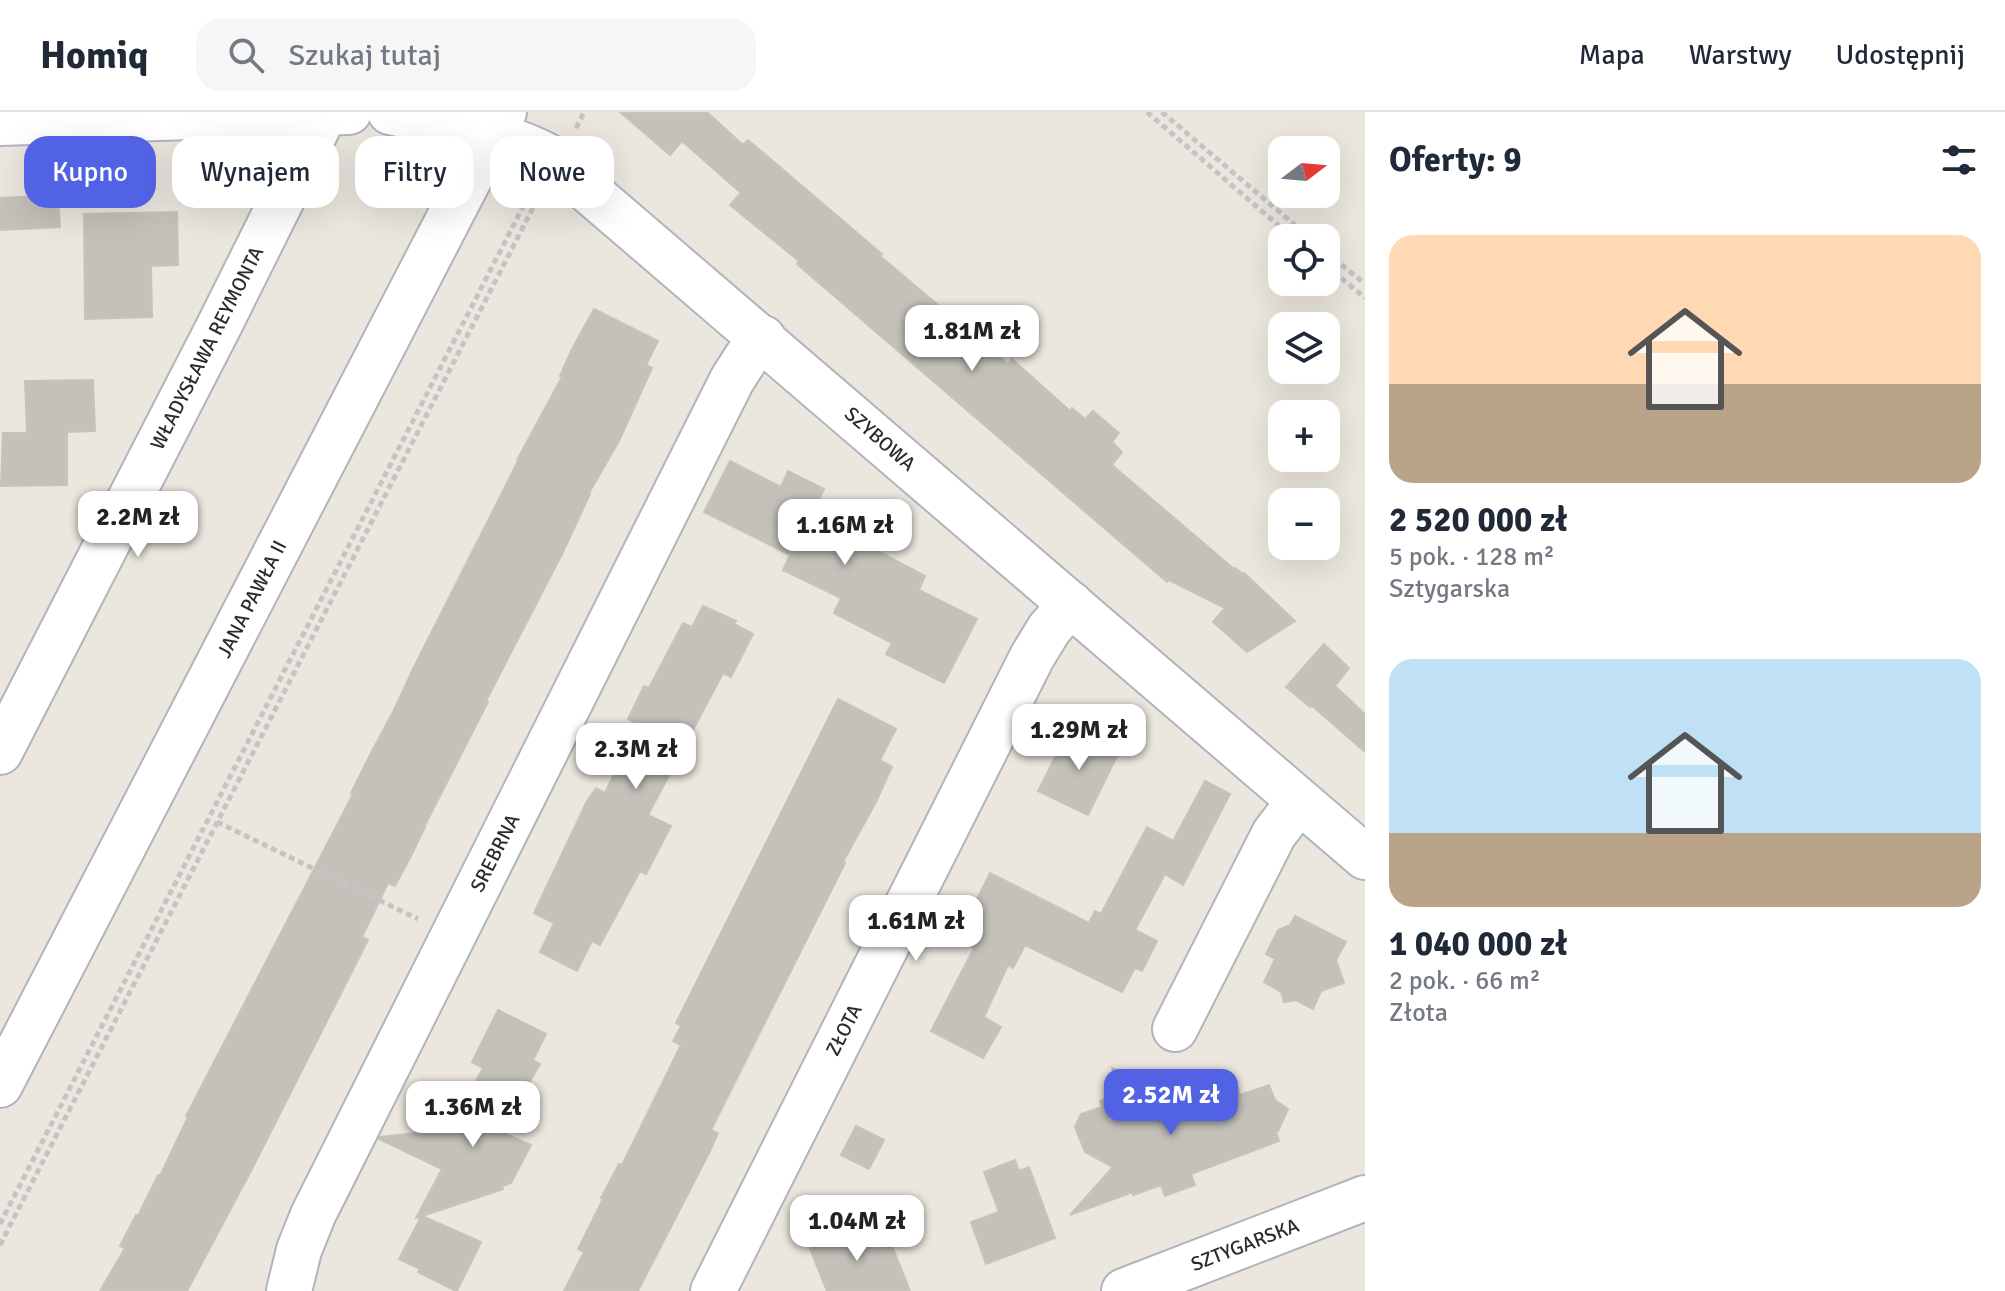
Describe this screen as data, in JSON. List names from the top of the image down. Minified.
{"streets":{"street":["WŁADYSŁAWA REYMONTA","SZYBOWA","JANA PAWŁA II","SREBRNA","ZŁOTA","SZTYGARSKA"]},"crossings":[["SZYBOWA","JANA PAWŁA II"],["SZYBOWA","SREBRNA"],["SZYBOWA","ZŁOTA"]],"north":"right","page":{"header":"Homiq","search":"Szukaj tutaj","nav":["Mapa","Warstwy","Udostępnij"],"heading":"Oferty: 9","map_buttons":["+","−"],"chip":["Kupno","Wynajem","Filtry","Nowe"],"list":[{"name":"2 520 000 zł","note":"5 pok. · 128 m² · Sztygarska"},{"name":"1 040 000 zł","note":"2 pok. · 66 m² · Złota"}],"price":["1.81M zł","2.2M zł","1.16M zł","1.29M zł","2.3M zł","1.61M zł","2.52M zł","1.36M zł","1.04M zł"]}}
